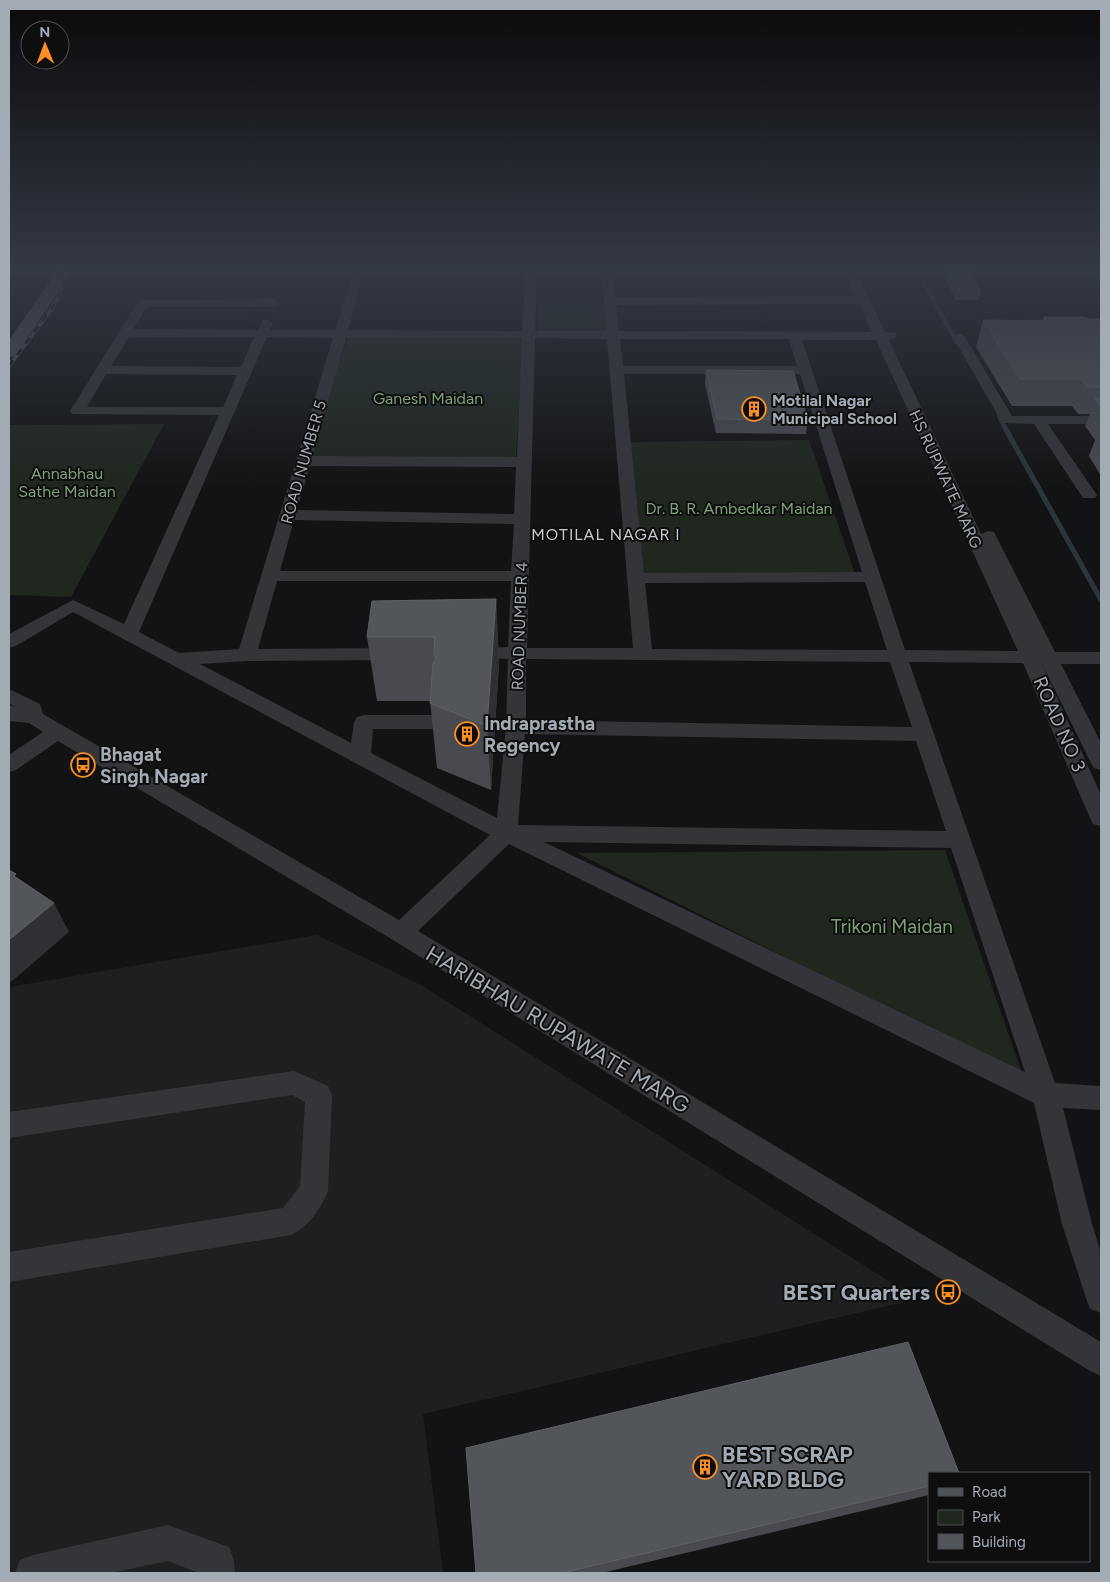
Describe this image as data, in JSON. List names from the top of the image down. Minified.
{"streets":{"street":["ROAD NUMBER 5","ROAD NUMBER 4","ROAD NO 3","HARIBHAU RUPAWATE MARG"]},"districts":["MOTILAL NAGAR I"],"parks":["Ganesh Maidan","Annabhau Sathe Maidan","Dr. B. R. Ambedkar Maidan","Trikoni Maidan"],"places":{"building":["Motilal Nagar Municipal School","Indraprastha Regency","BEST SCRAP YARD BLDG"],"bus stop":["Bhagat Singh Nagar","BEST Quarters"]},"legend":["Road","Park","Building"],"north":"top"}
